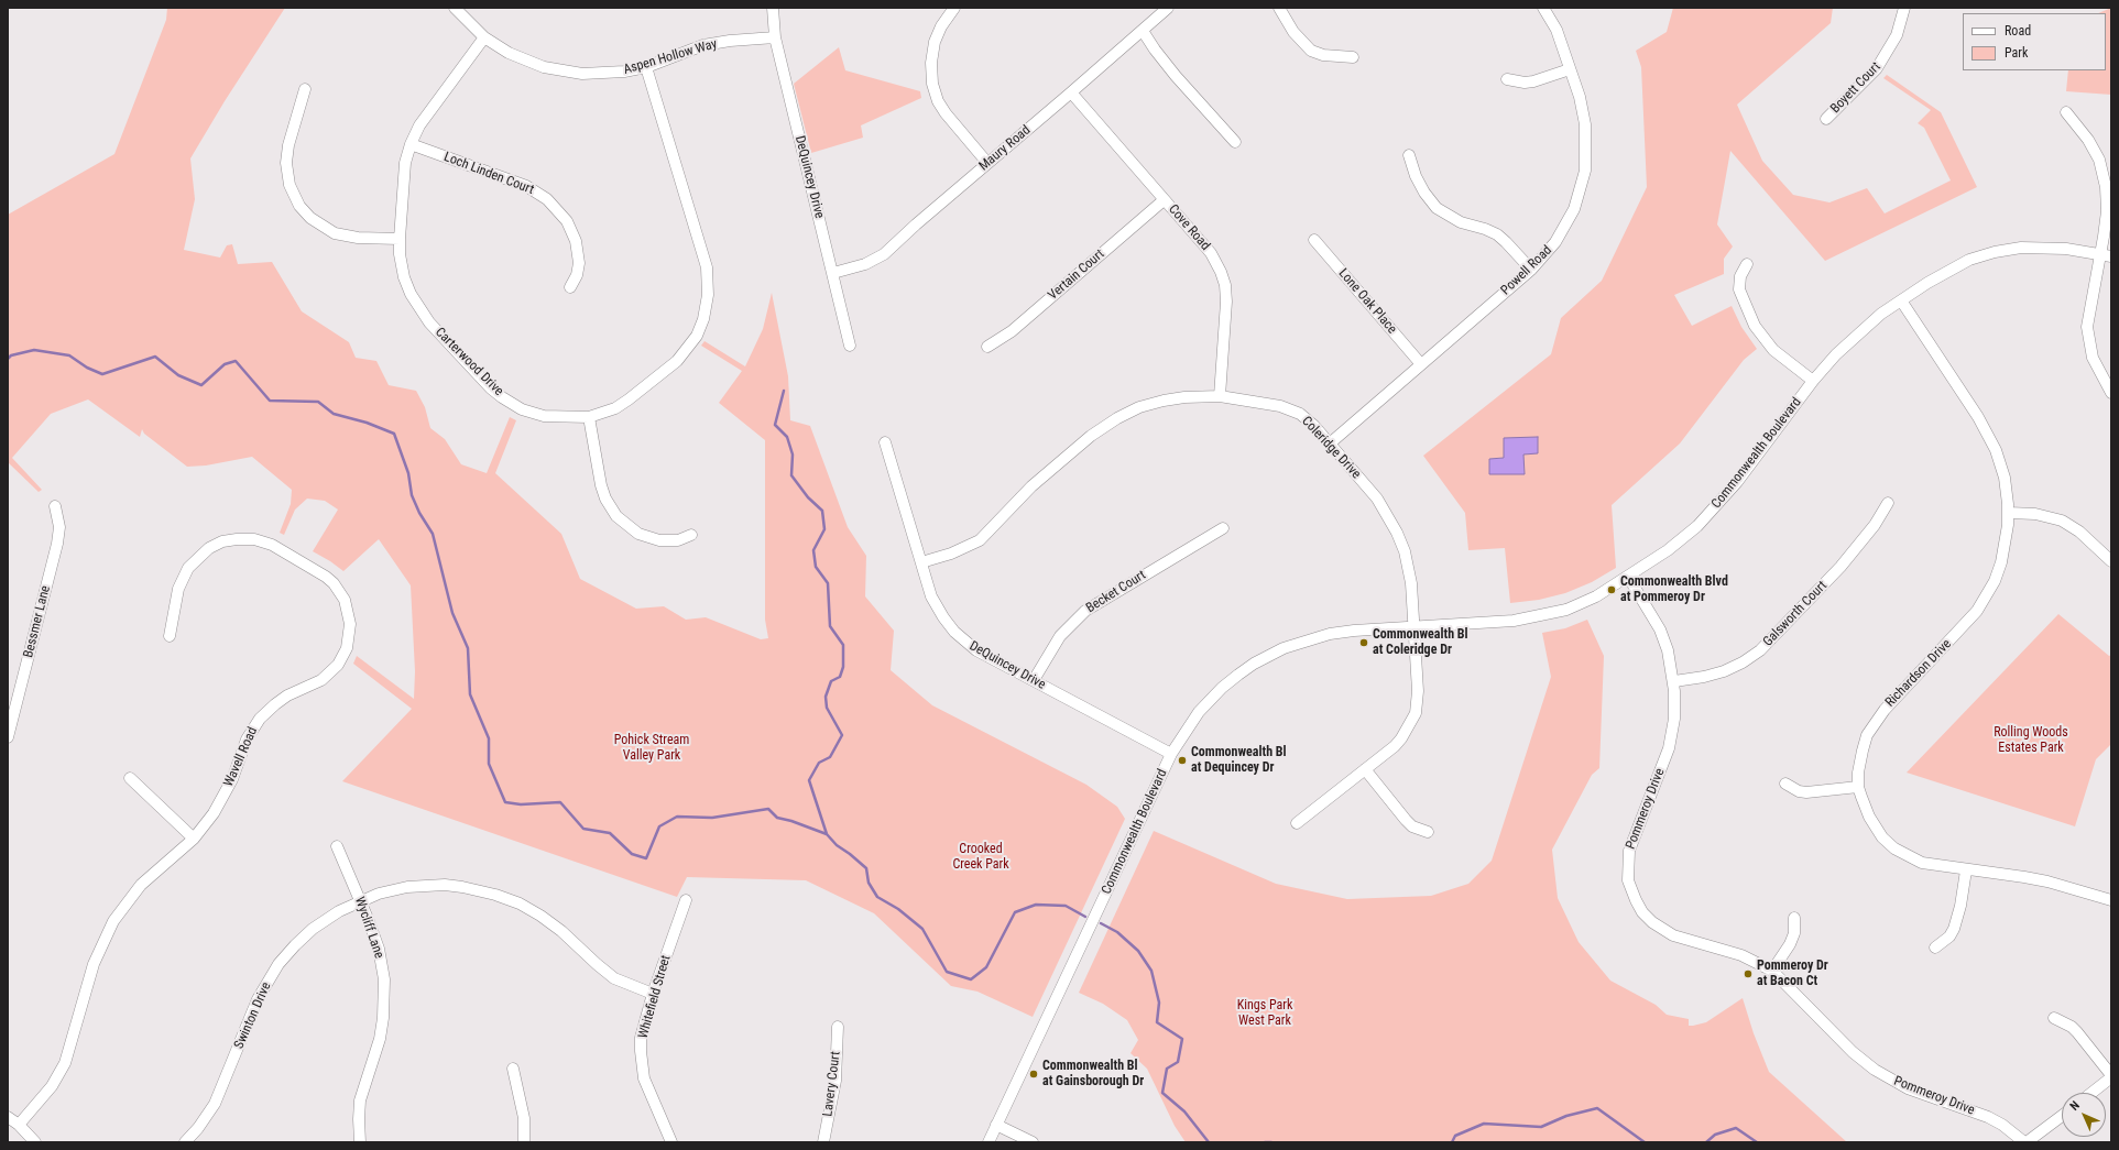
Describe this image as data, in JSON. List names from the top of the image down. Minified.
{"streets":{"street":["Aspen Hollow Way","Boyett Court","Maury Road","Loch Linden Court","DeQuincey Drive","Cove Road","Powell Road","Vertain Court","Lone Oak Place","Carterwood Drive","Coleridge Drive","Commonwealth Boulevard","Becket Court","Galsworth Court","Bessmer Lane","Richardson Drive","Wavell Road","Pommeroy Drive","Wycliff Lane","Whitefield Street","Swinton Drive","Lavery Court"]},"crossings":[["Aspen Hollow Way","DeQuincey Drive"],["Aspen Hollow Way","Carterwood Drive"],["Maury Road","DeQuincey Drive"],["Maury Road","Cove Road"],["Loch Linden Court","Carterwood Drive"],["DeQuincey Drive","Coleridge Drive"],["DeQuincey Drive","Commonwealth Boulevard"],["DeQuincey Drive","Becket Court"],["Cove Road","Vertain Court"],["Cove Road","Coleridge Drive"],["Powell Road","Lone Oak Place"],["Powell Road","Coleridge Drive"],["Coleridge Drive","Commonwealth Boulevard"],["Commonwealth Boulevard","Richardson Drive"],["Commonwealth Boulevard","Pommeroy Drive"],["Galsworth Court","Pommeroy Drive"],["Wycliff Lane","Swinton Drive"],["Whitefield Street","Swinton Drive"]],"parks":["Rolling Woods Estates Park","Pohick Stream Valley Park","Crooked Creek Park","Kings Park West Park"],"places":["Commonwealth Blvd at Pommeroy Dr","Commonwealth Bl at Coleridge Dr","Commonwealth Bl at Dequincey Dr","Pommeroy Dr at Bacon Ct","Commonwealth Bl at Gainsborough Dr"],"legend":["Road","Park"],"north":"top left"}
